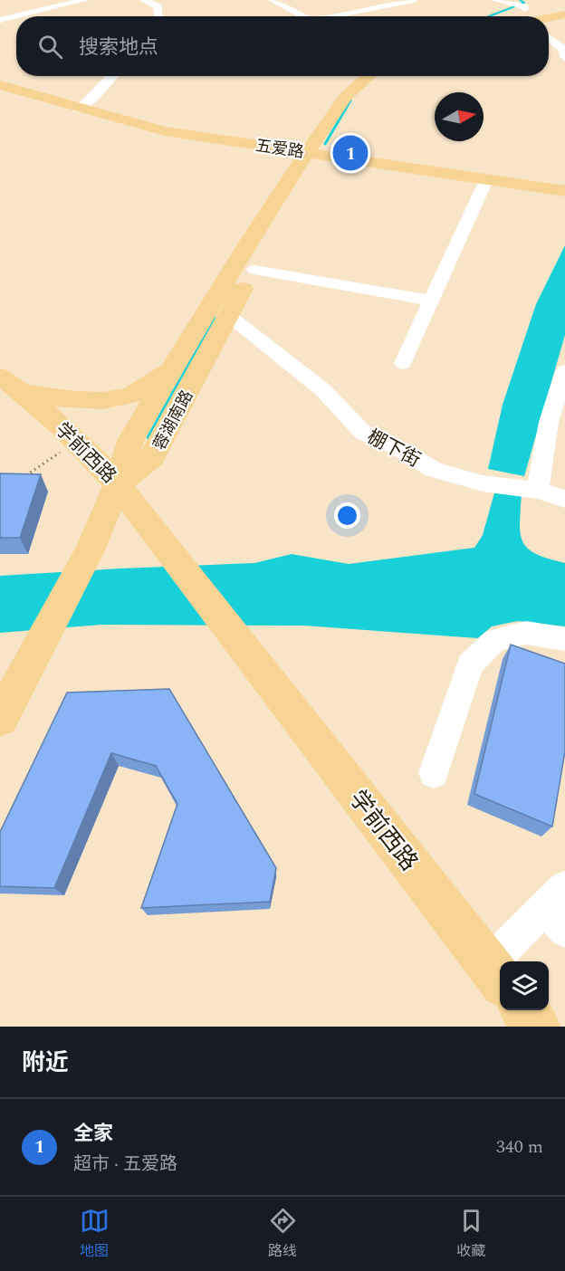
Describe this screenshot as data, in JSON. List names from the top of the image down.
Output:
{
  "streets": {
    "main road": ["五爱路", "蓉湖南路", "学前西路"],
    "street": ["棚下街"]
  },
  "crossings": [
    ["五爱路", "蓉湖南路"],
    ["蓉湖南路", "棚下街"],
    ["蓉湖南路", "学前西路"]
  ],
  "north": "right",
  "page": {
    "search": "搜索地点",
    "pins": "1",
    "heading": "附近",
    "list": [
      {
        "mark": "1",
        "name": "全家",
        "note": "超市 · 五爱路",
        "value": "340 m"
      }
    ],
    "nav": ["地图", "路线", "收藏"]
  }
}
